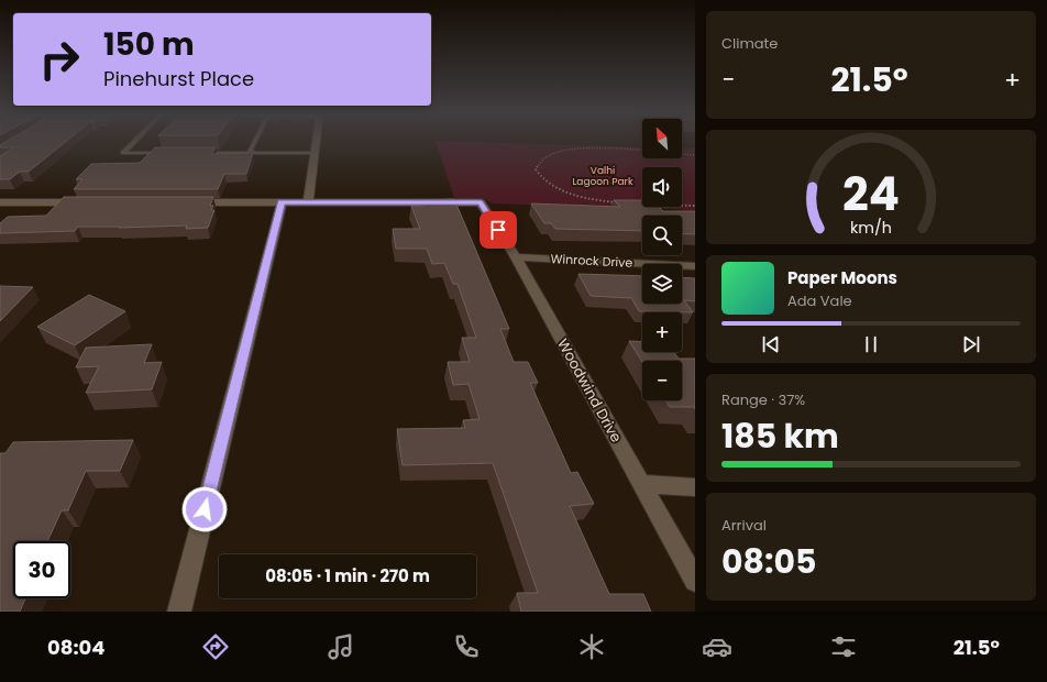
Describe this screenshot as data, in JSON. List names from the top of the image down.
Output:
{
  "streets": {
    "street": ["Winrock Drive", "Woodwind Drive"]
  },
  "crossings": [
    ["Winrock Drive", "Woodwind Drive"]
  ],
  "parks": ["Valhi Lagoon Park"],
  "north": "top left",
  "page": {
    "tile": [
      "Climate",
      ["Range · 37%", "185 km"],
      ["Arrival", "08:05"]
    ],
    "turn": ["150 m", "Pinehurst Place"],
    "heat": ["−", "21.5°", "+"],
    "map_buttons": ["+", "−"],
    "song": ["Paper Moons", "Ada Vale"],
    "limit": "30",
    "trip": "08:05 · 1 min · 270 m",
    "tabs": ["08:04", "21.5°"],
    "gauge": ["24", "km/h"]
  }
}
